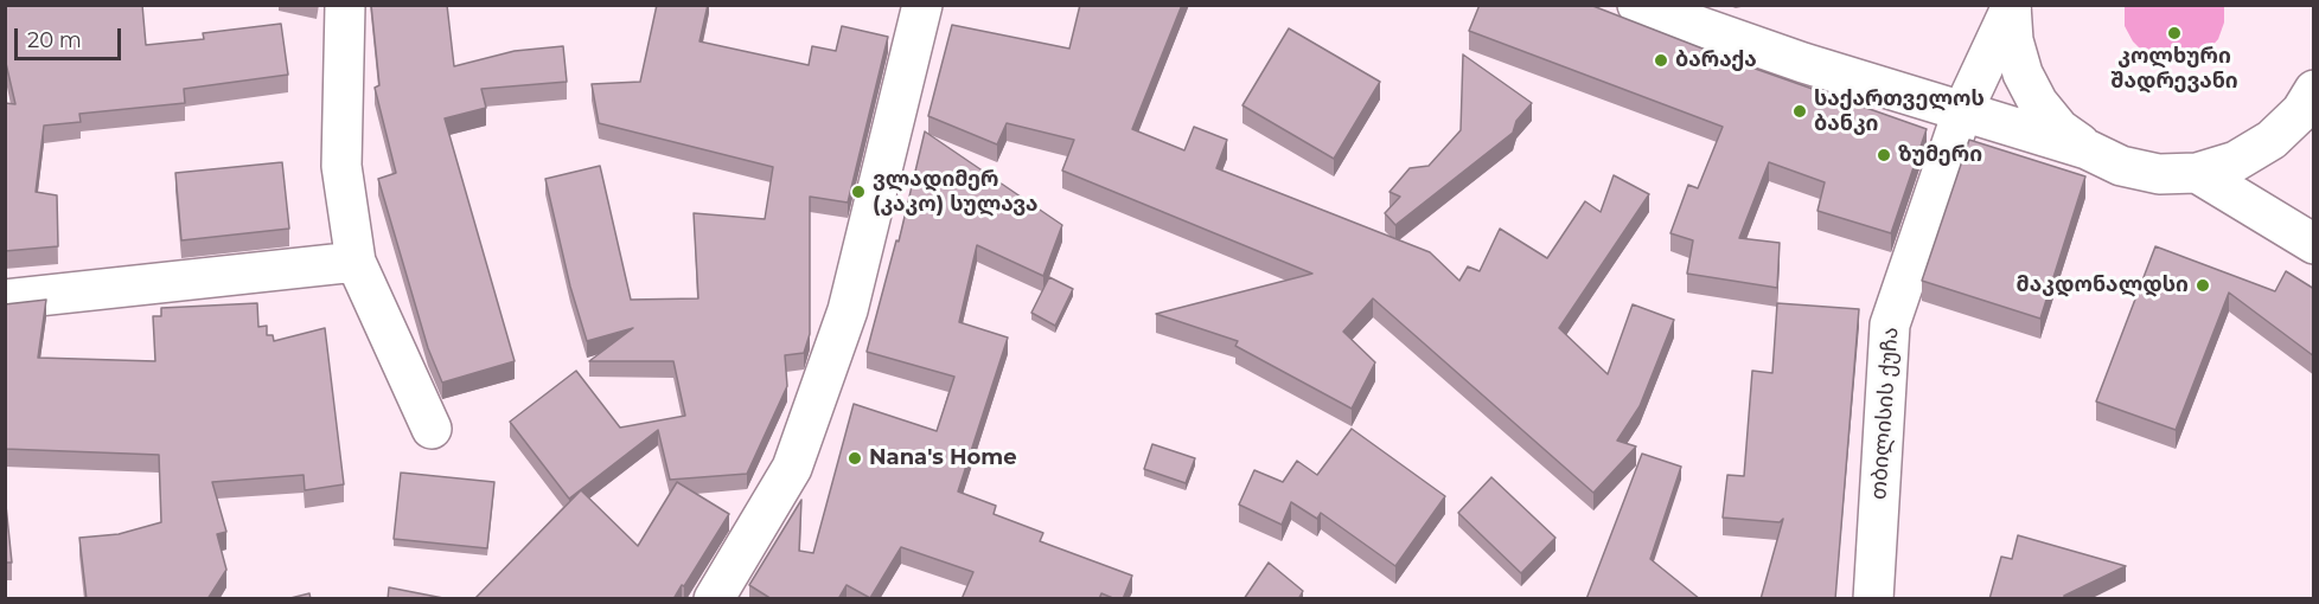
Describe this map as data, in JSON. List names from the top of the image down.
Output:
{
  "streets": {
    "street": ["თბილისის ქუჩა"]
  },
  "places": [
    "კოლხური შადრევანი",
    "ბარაქა",
    "საქართველოს ბანკი",
    "ზუმერი",
    "ვლადიმერ (კაკო) სულავა",
    "მაკდონალდსი",
    "Nana's Home"
  ],
  "scale_bar": "20 m"
}
